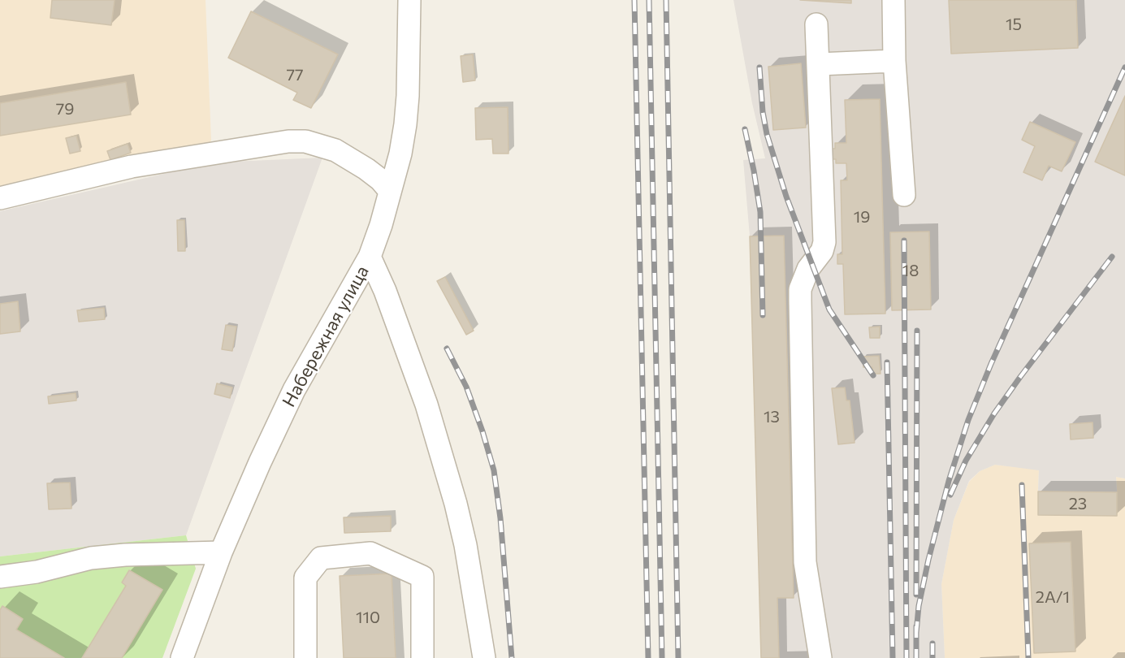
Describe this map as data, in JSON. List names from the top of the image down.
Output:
{
  "streets": {
    "street": ["Набережная улица"]
  },
  "house_numbers": [
    "15",
    "77",
    "79",
    "19",
    "18",
    "13",
    "23",
    "2А/1",
    "110"
  ]
}
